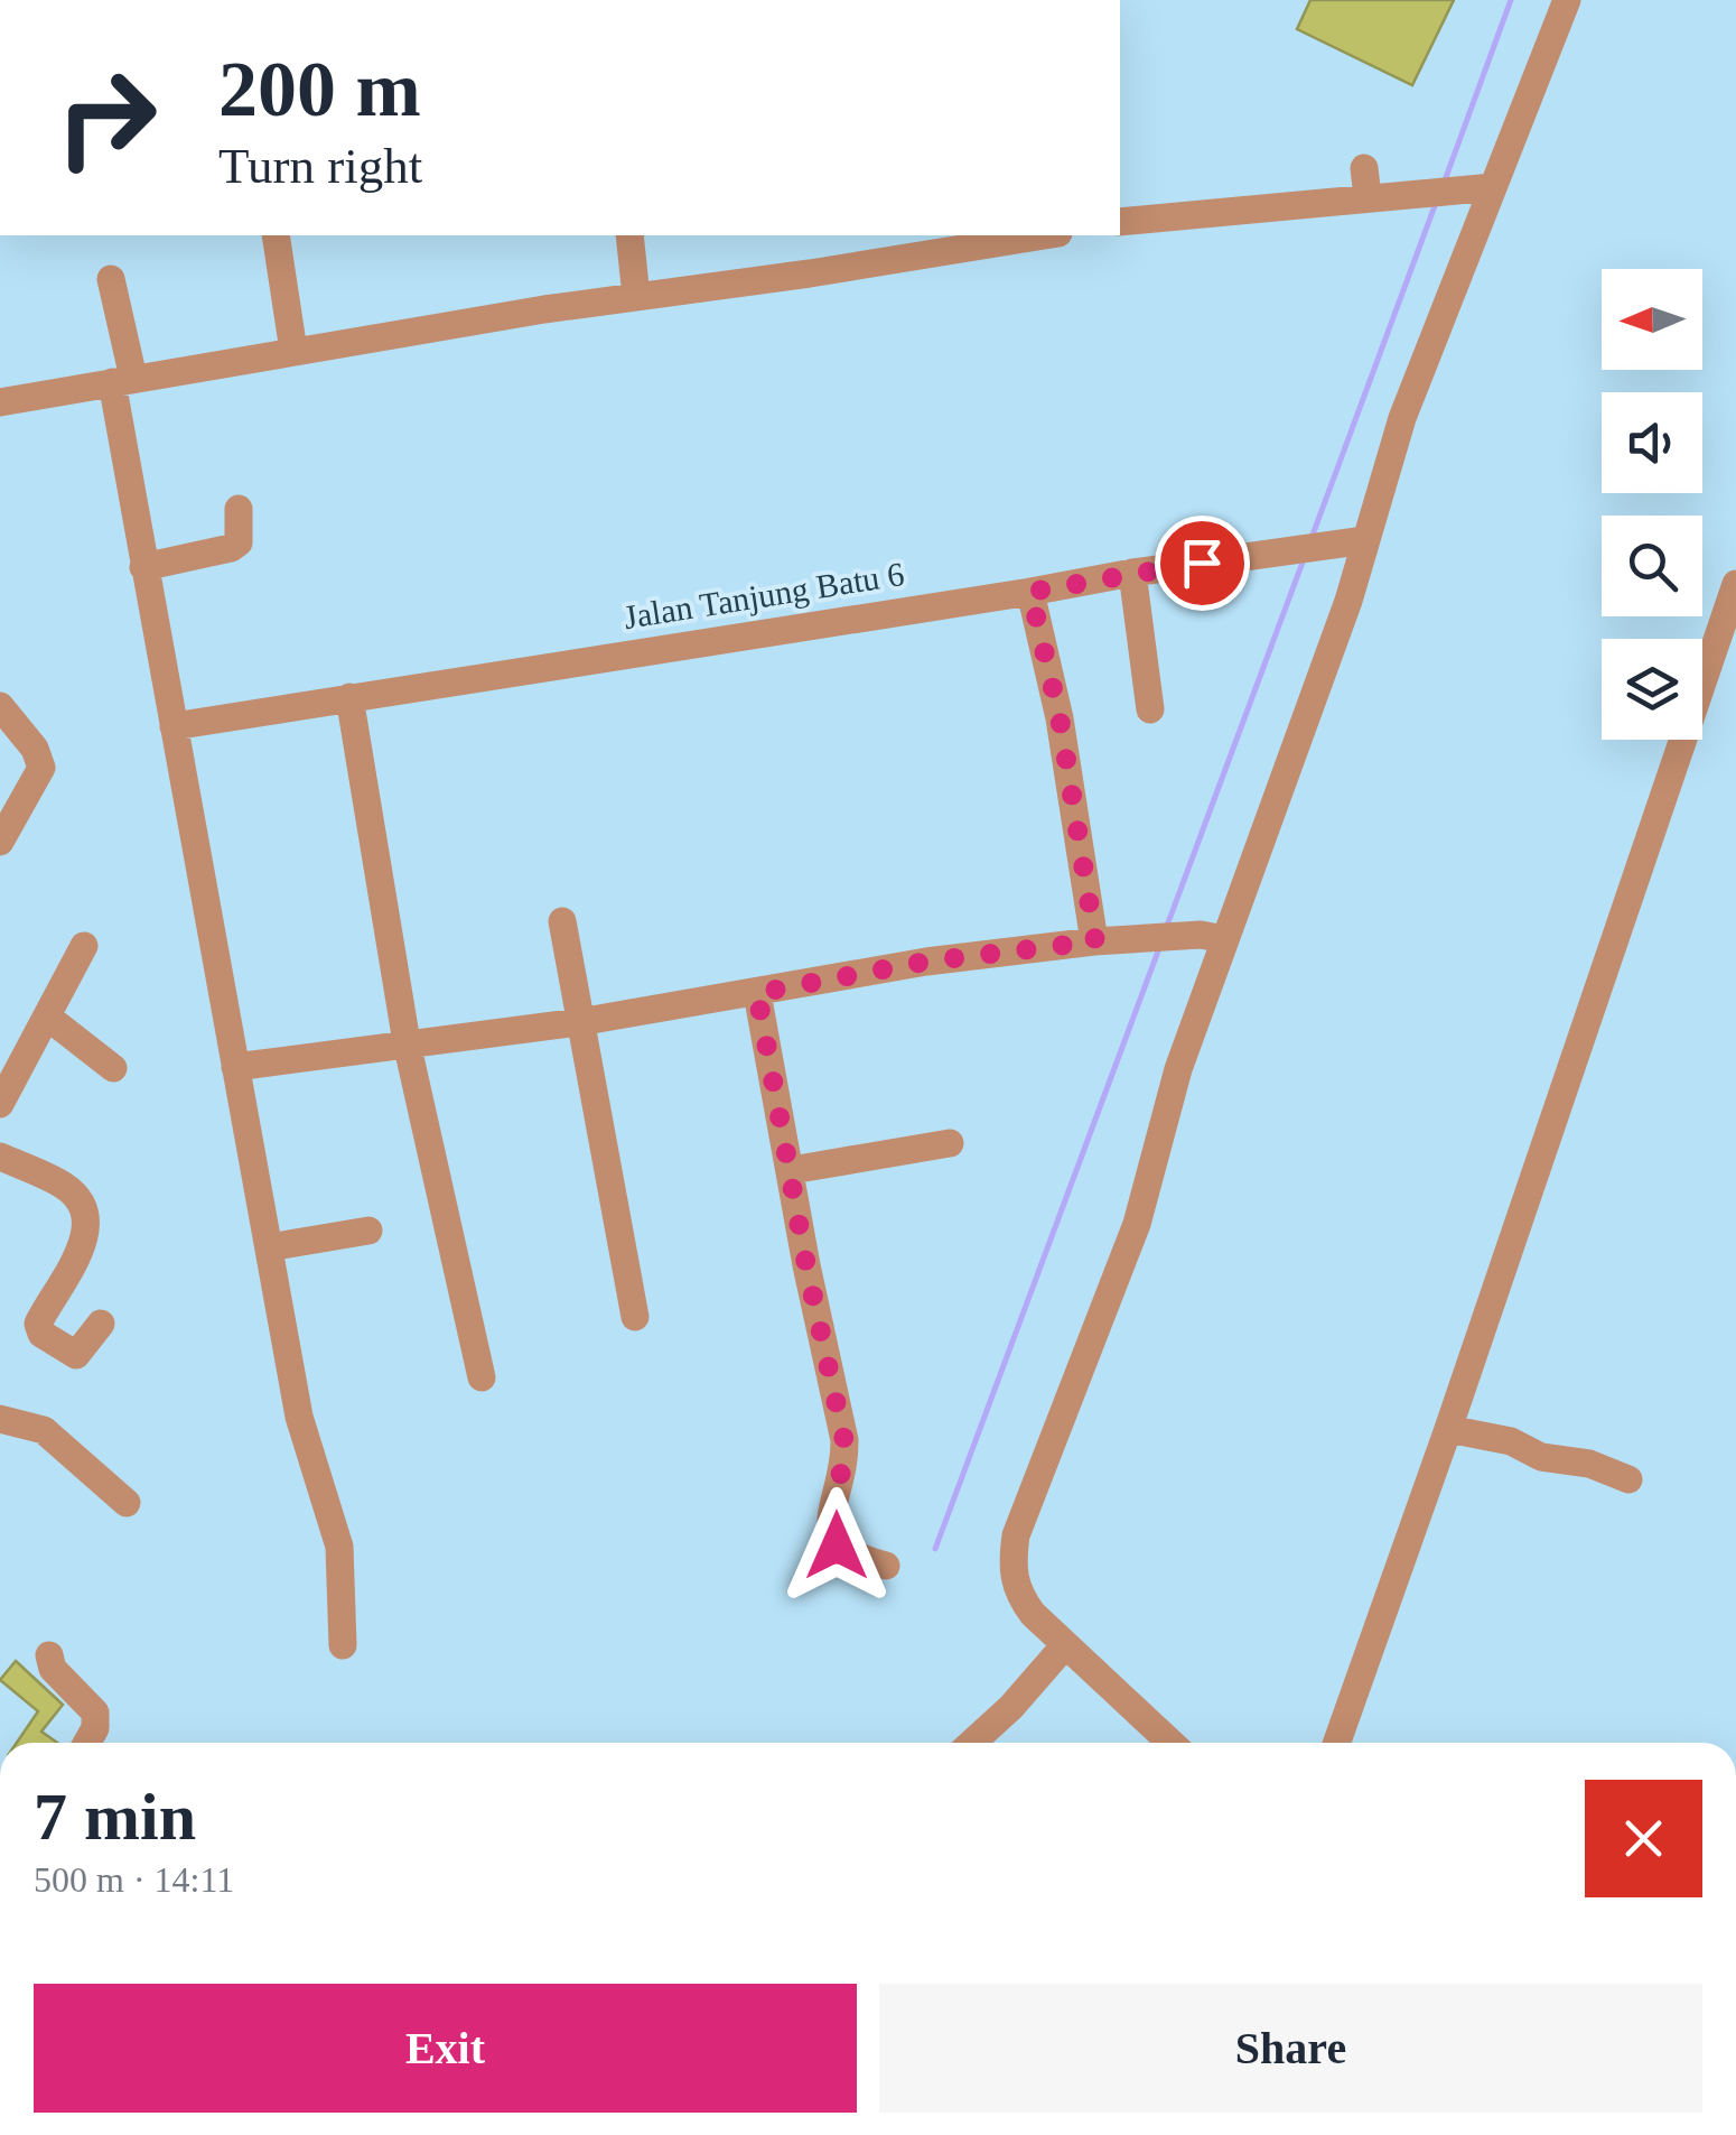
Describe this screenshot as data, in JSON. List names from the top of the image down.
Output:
{
  "streets": {
    "street": ["Jalan Tanjung Batu 6"]
  },
  "north": "left",
  "page": {
    "turn": ["200 m", "Turn right"],
    "heading": ["7 min", "500 m · 14:11"],
    "buttons": ["Exit", "Share"]
  }
}
